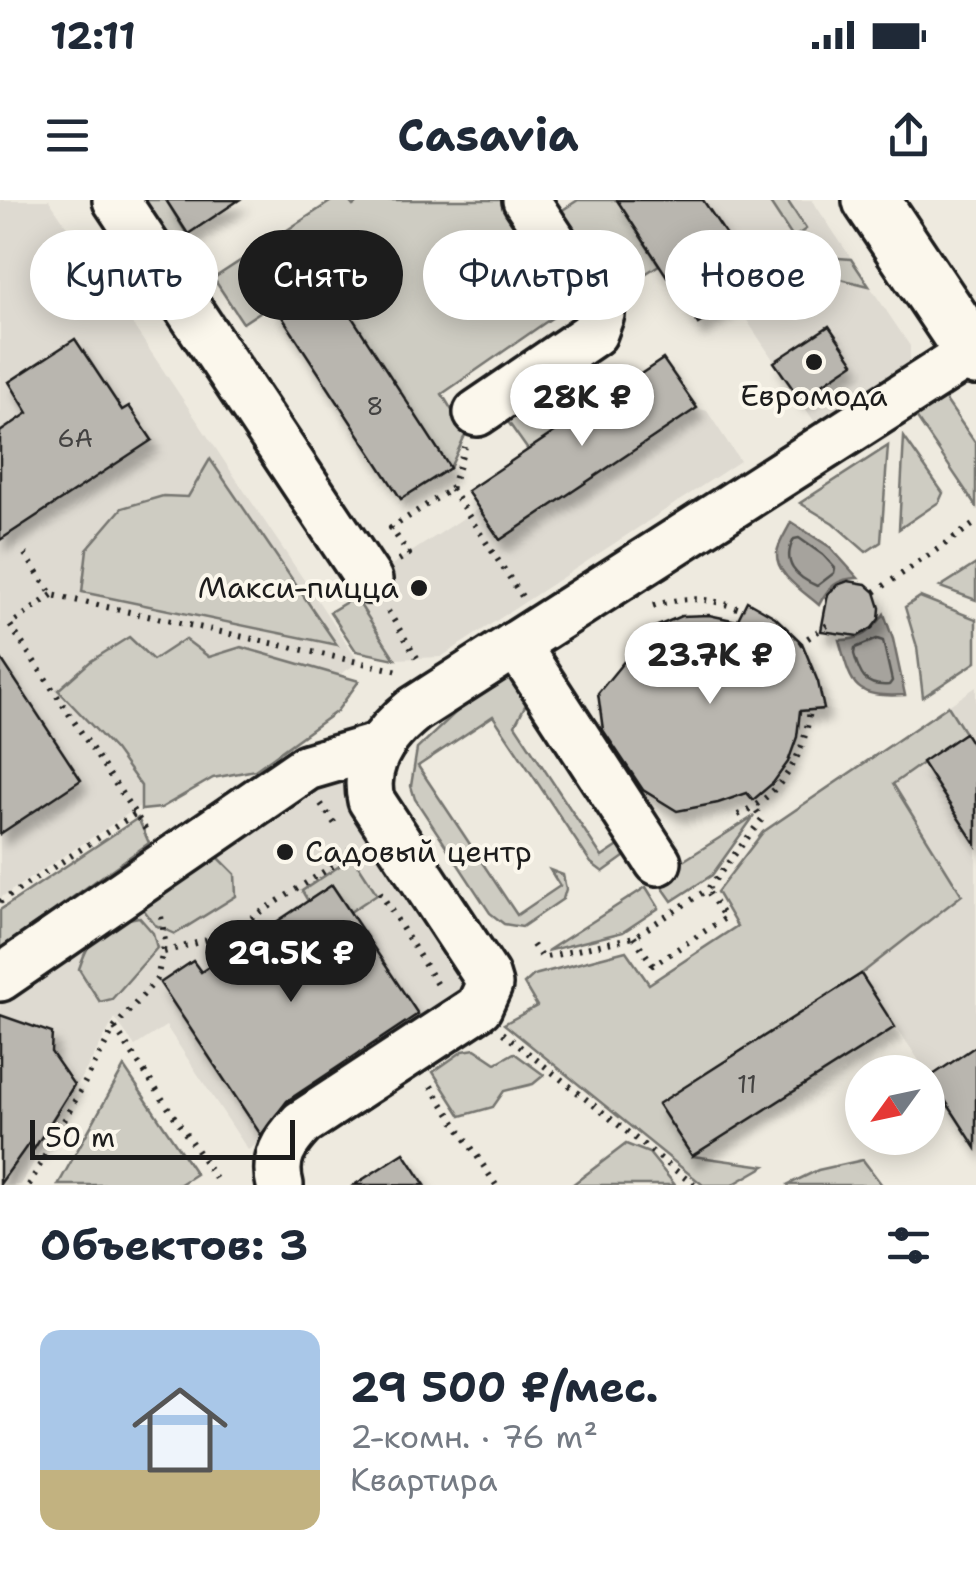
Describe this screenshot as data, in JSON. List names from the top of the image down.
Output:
{
  "places": ["Евромода", "Макси-пицца", "Садовый центр"],
  "house_numbers": ["8", "6А", "11"],
  "scale_bar": "50 m",
  "north": "bottom left",
  "page": {
    "status": "12:11",
    "header": "Casavia",
    "chip": [
      "Купить",
      "Снять",
      "Фильтры",
      "Новое"
    ],
    "price": ["28K ₽", "23.7K ₽", "29.5K ₽"],
    "scale": "50 m",
    "heading": "Объектов: 3",
    "list": [
      {
        "name": "29 500 ₽/мес.",
        "note": "2-комн. · 76 m² · Квартира"
      }
    ]
  }
}
